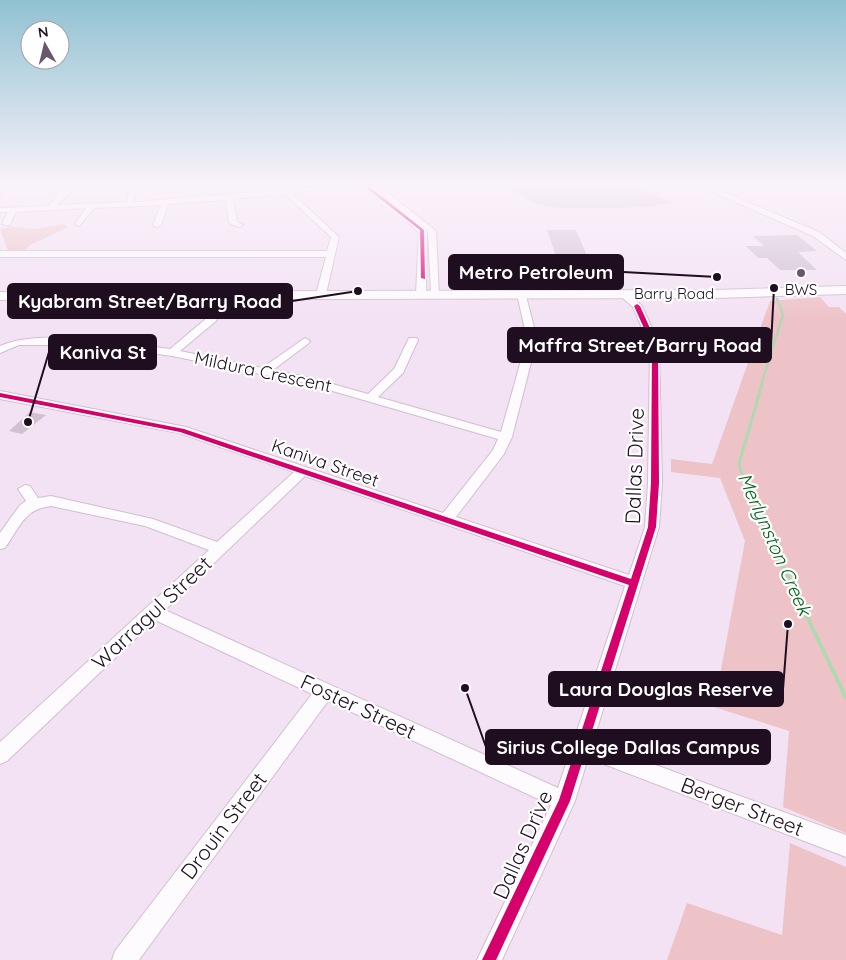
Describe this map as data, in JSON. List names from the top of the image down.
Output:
{
  "streets": {
    "main road": ["Barry Road"],
    "street": [
      "Mildura Crescent",
      "Kaniva Street",
      "Dallas Drive",
      "Warragul Street",
      "Foster Street",
      "Berger Street",
      "Drouin Street"
    ]
  },
  "crossings": [
    ["Barry Road", "Dallas Drive"],
    ["Kaniva Street", "Dallas Drive"],
    ["Kaniva Street", "Warragul Street"],
    ["Dallas Drive", "Foster Street"],
    ["Dallas Drive", "Berger Street"],
    ["Warragul Street", "Foster Street"],
    ["Foster Street", "Drouin Street"]
  ],
  "water": ["Merlynston Creek"],
  "places": [
    "BWS",
    "Metro Petroleum",
    "Maffra Street/Barry Road",
    "Kyabram Street/Barry Road",
    "Kaniva St",
    "Laura Douglas Reserve",
    "Sirius College Dallas Campus"
  ],
  "north": "top"
}
